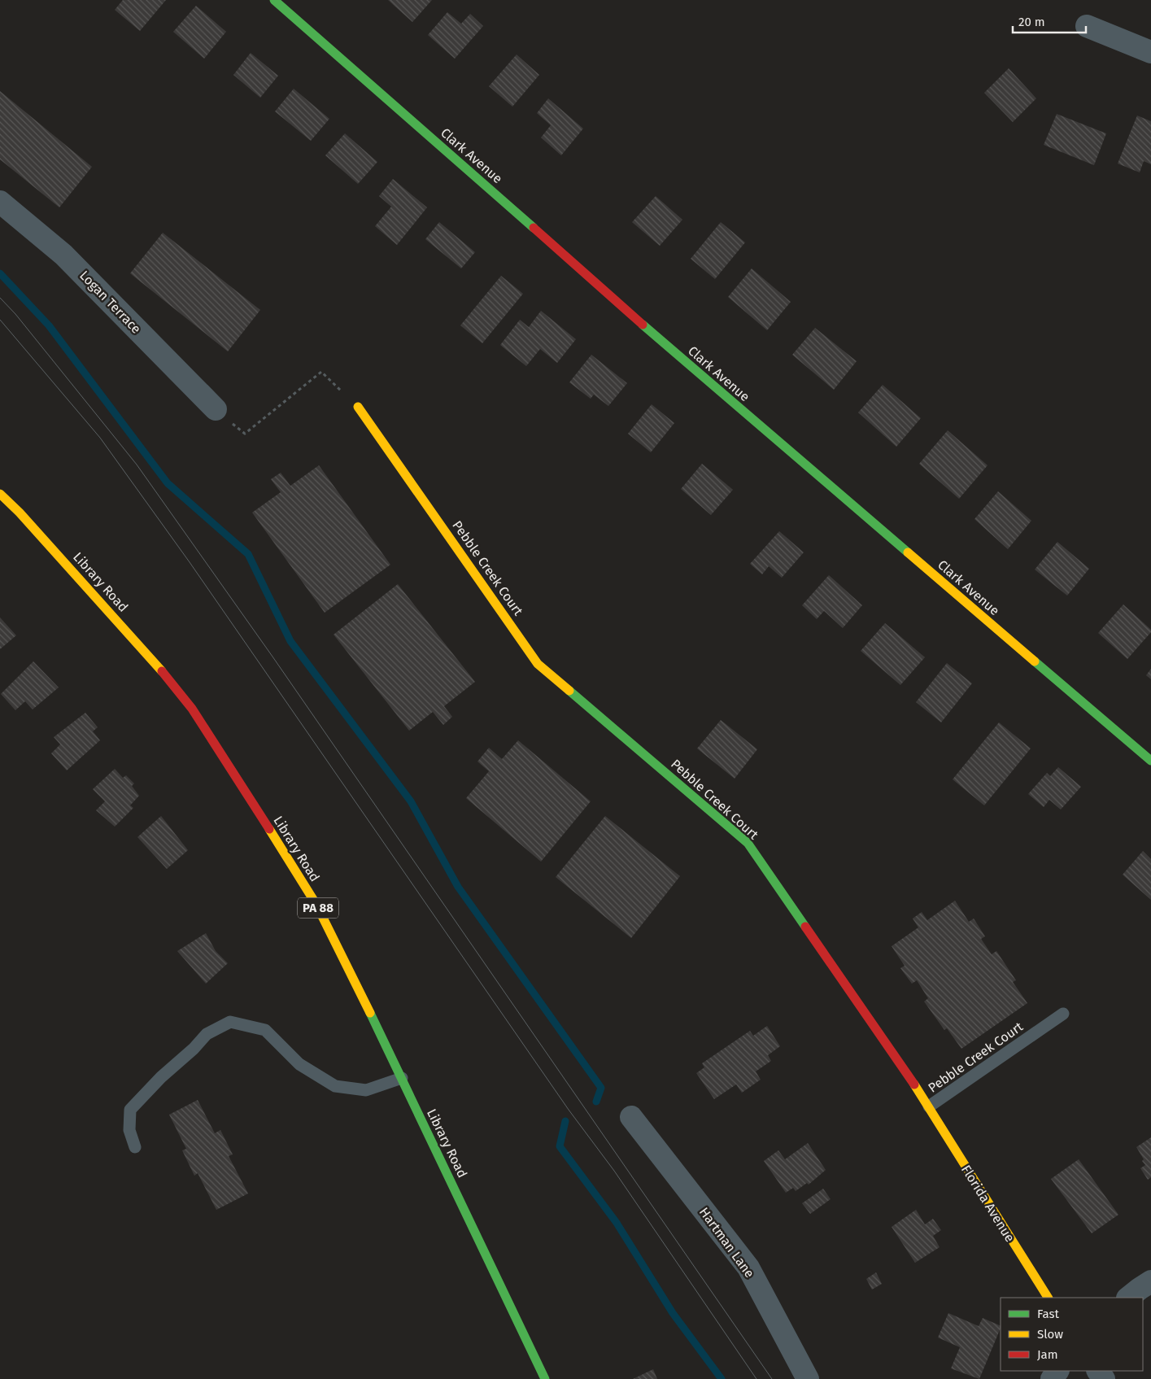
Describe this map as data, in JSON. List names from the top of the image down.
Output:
{
  "streets": {
    "street": [
      "Clark Avenue",
      "Logan Terrace",
      "Pebble Creek Court",
      "Library Road",
      "PA 88",
      "Florida Avenue",
      "Hartman Lane"
    ]
  },
  "crossings": [
    ["Pebble Creek Court", "Florida Avenue"]
  ],
  "legend": ["Fast", "Slow", "Jam"],
  "scale_bar": "20 m"
}
